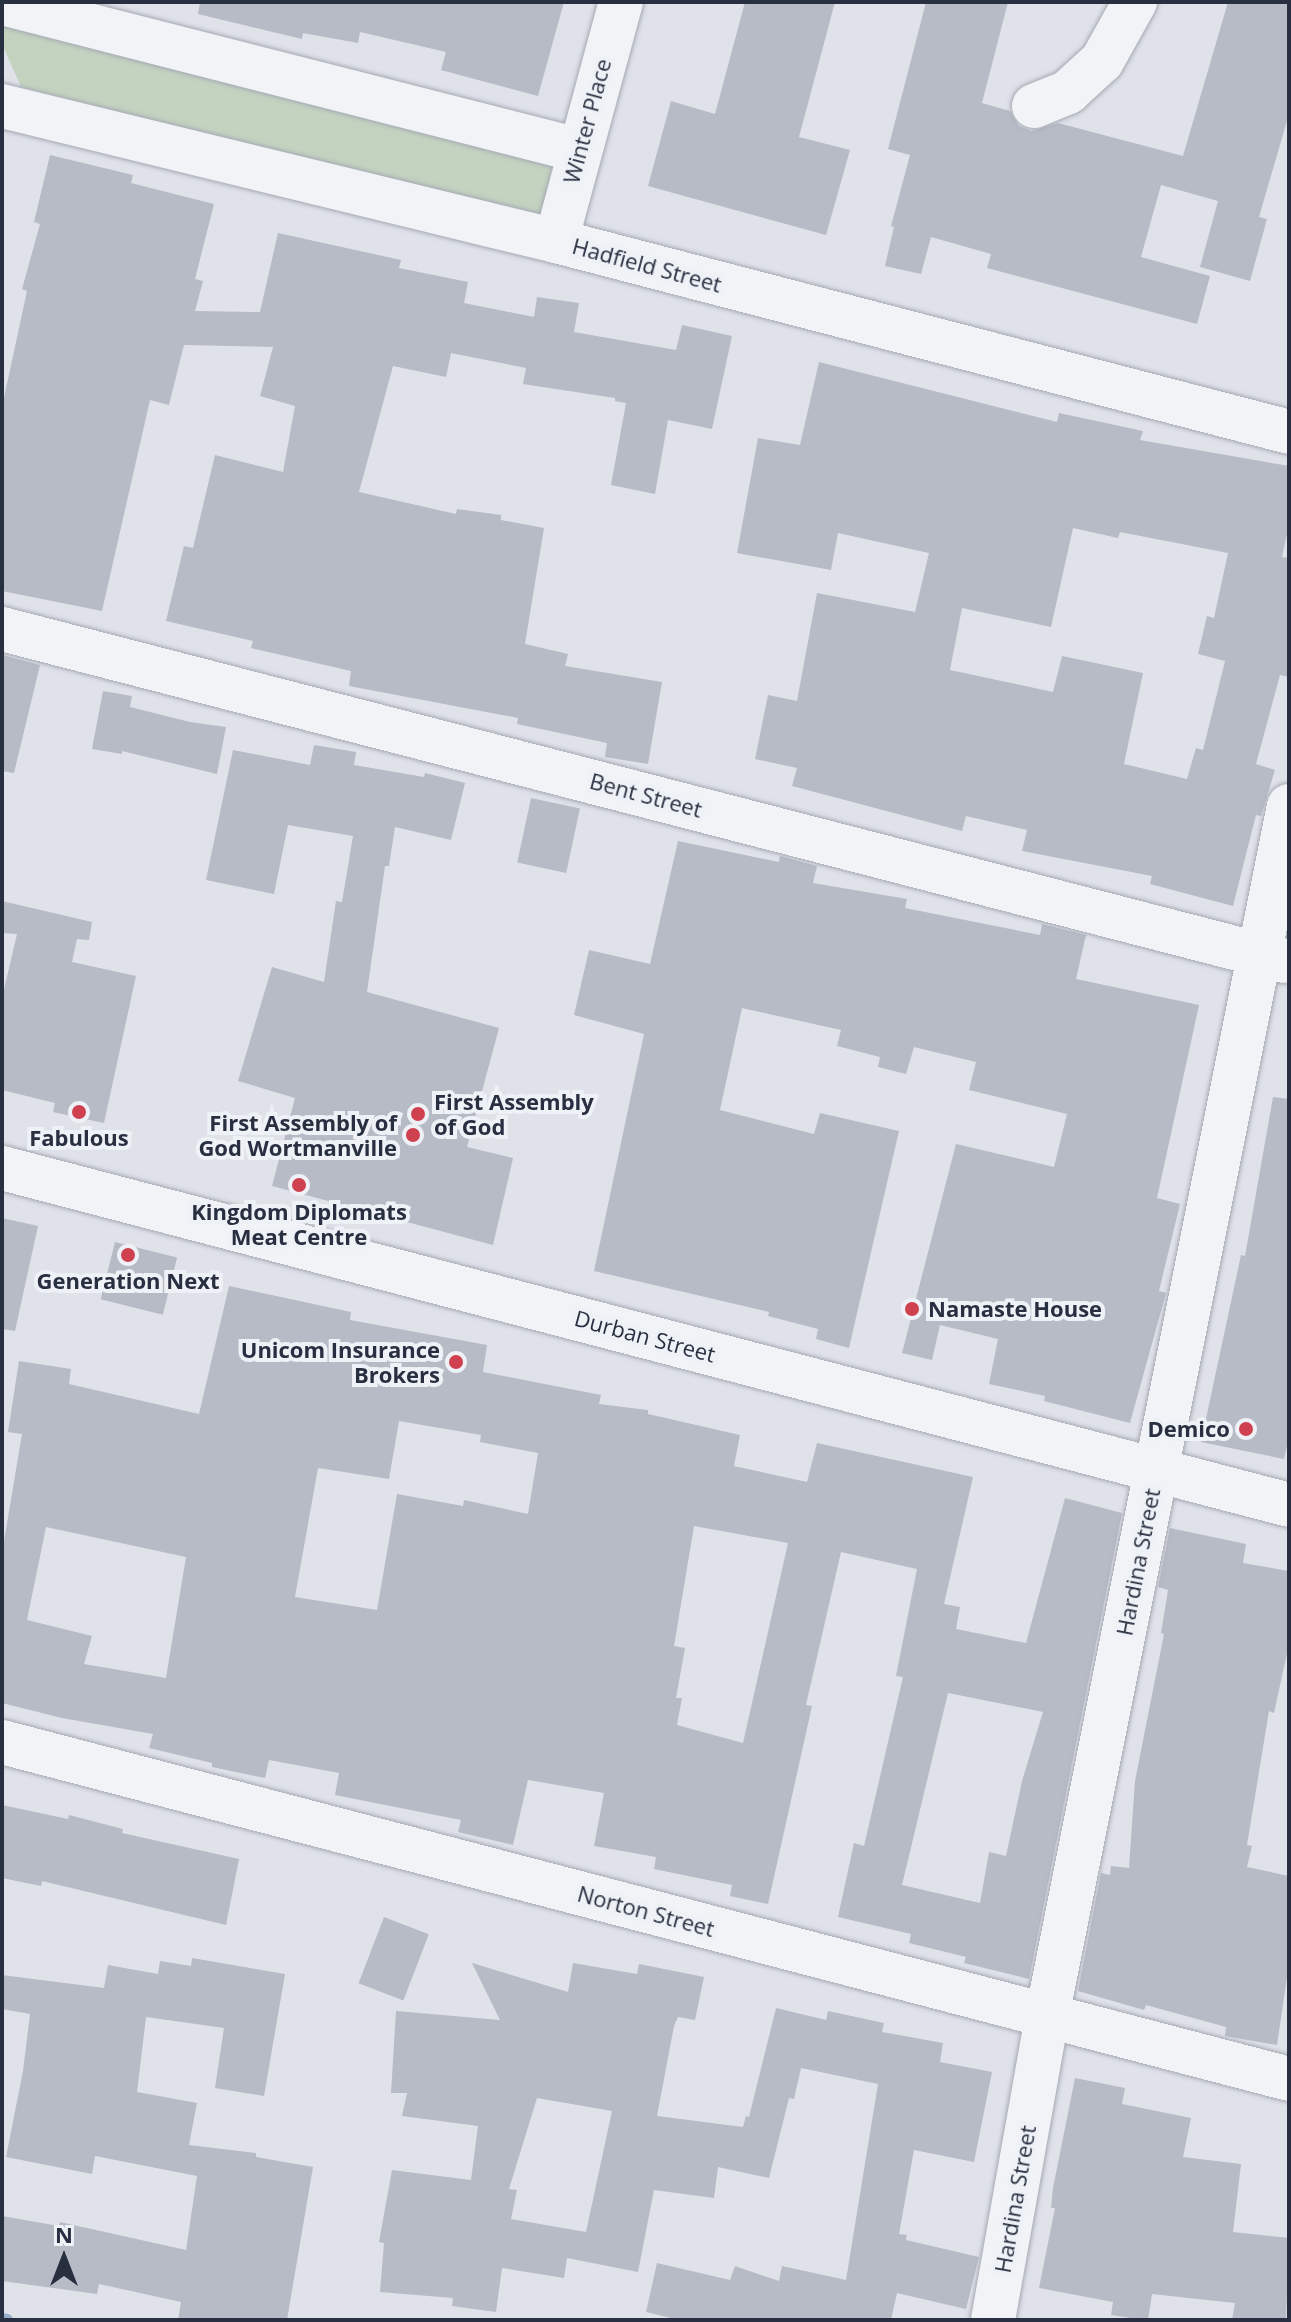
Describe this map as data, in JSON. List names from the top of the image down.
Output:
{
  "streets": {
    "street": [
      "Winter Place",
      "Hadfield Street",
      "Bent Street",
      "Durban Street",
      "Hardina Street",
      "Norton Street"
    ]
  },
  "crossings": [
    ["Winter Place", "Hadfield Street"],
    ["Bent Street", "Hardina Street"],
    ["Durban Street", "Hardina Street"],
    ["Hardina Street", "Norton Street"]
  ],
  "places": [
    "Fabulous",
    "First Assembly of God",
    "First Assembly of God Wortmanville",
    "Kingdom Diplomats Meat Centre",
    "Generation Next",
    "Namaste House",
    "Unicom Insurance Brokers",
    "Demico"
  ],
  "north": "top"
}
